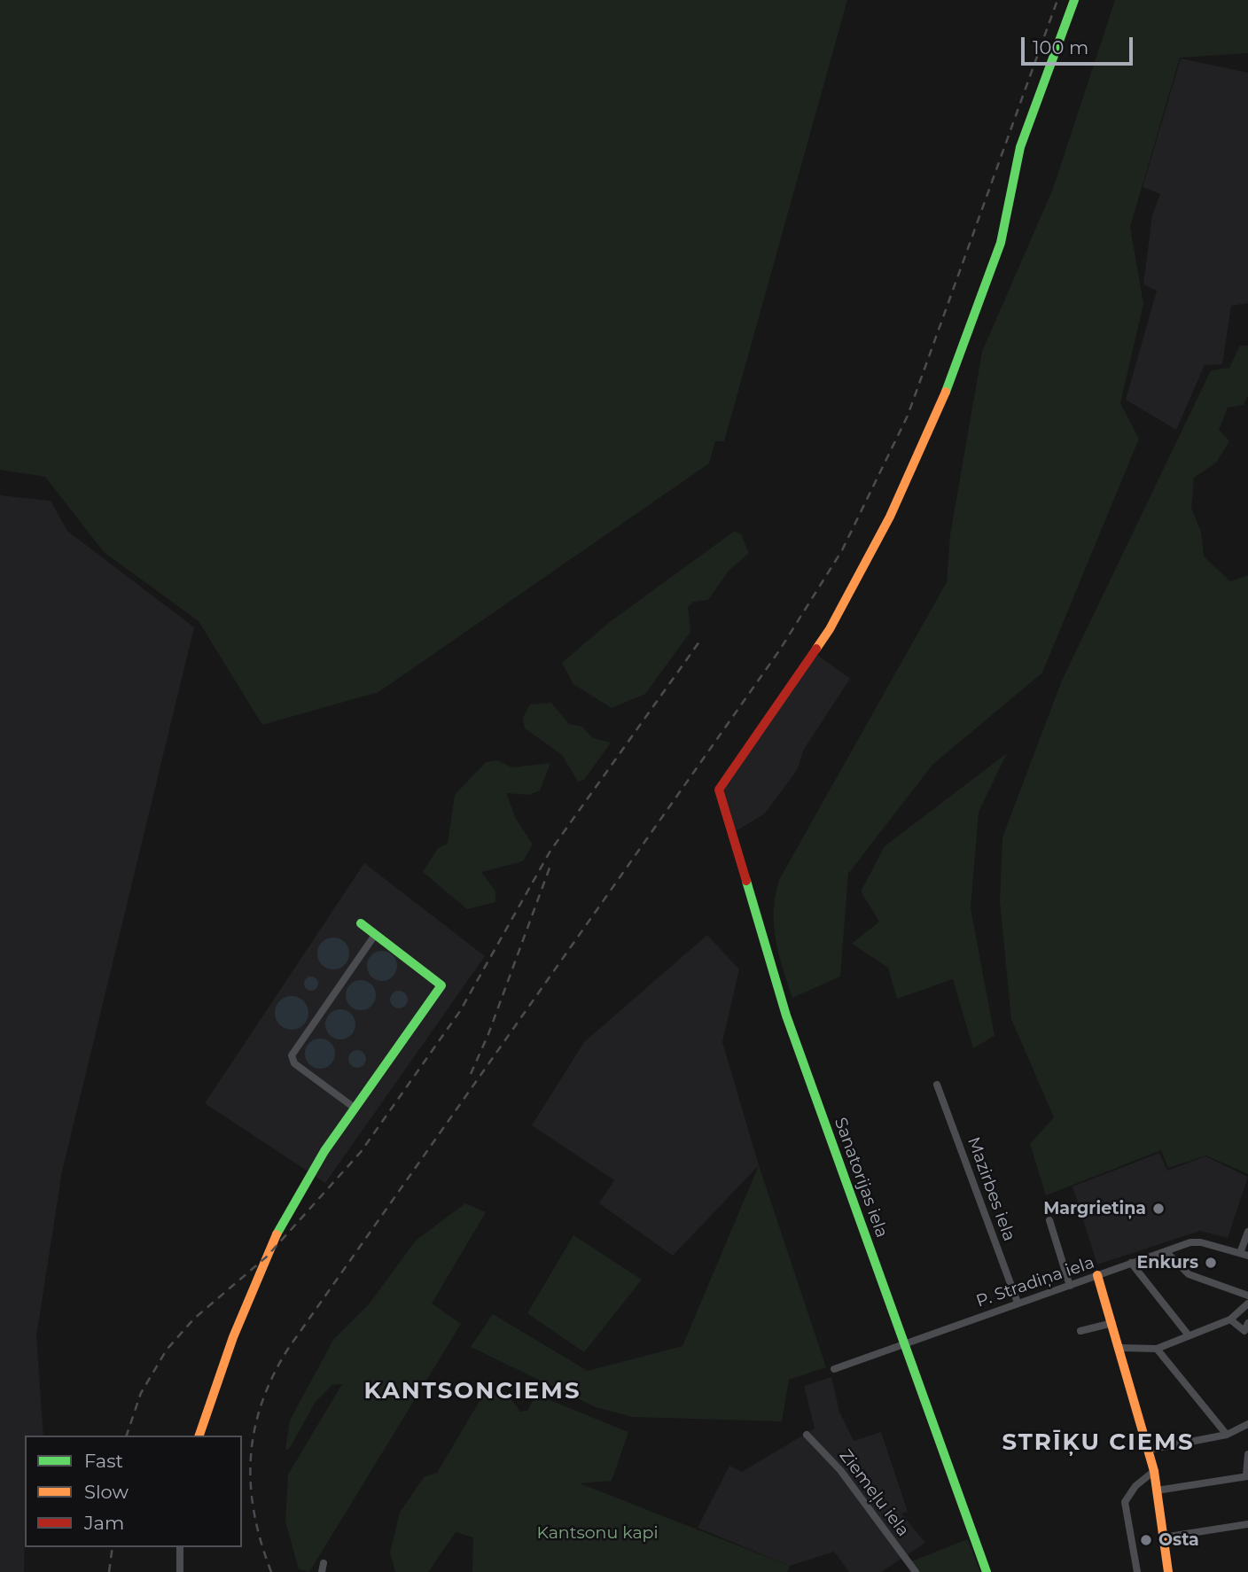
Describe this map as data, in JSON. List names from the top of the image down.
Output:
{
  "streets": {
    "street": [
      "Sanatorijas iela",
      "Mazirbes iela",
      "P. Stradiņa iela",
      "Ziemeļu iela"
    ]
  },
  "crossings": [
    ["Sanatorijas iela", "P. Stradiņa iela"],
    ["Mazirbes iela", "P. Stradiņa iela"]
  ],
  "districts": ["KANTSONCIEMS", "STRĪĶU CIEMS"],
  "parks": ["Kantsonu kapi"],
  "places": ["Margrietiņa", "Enkurs", "Osta"],
  "legend": ["Fast", "Slow", "Jam"],
  "scale_bar": "100 m"
}
